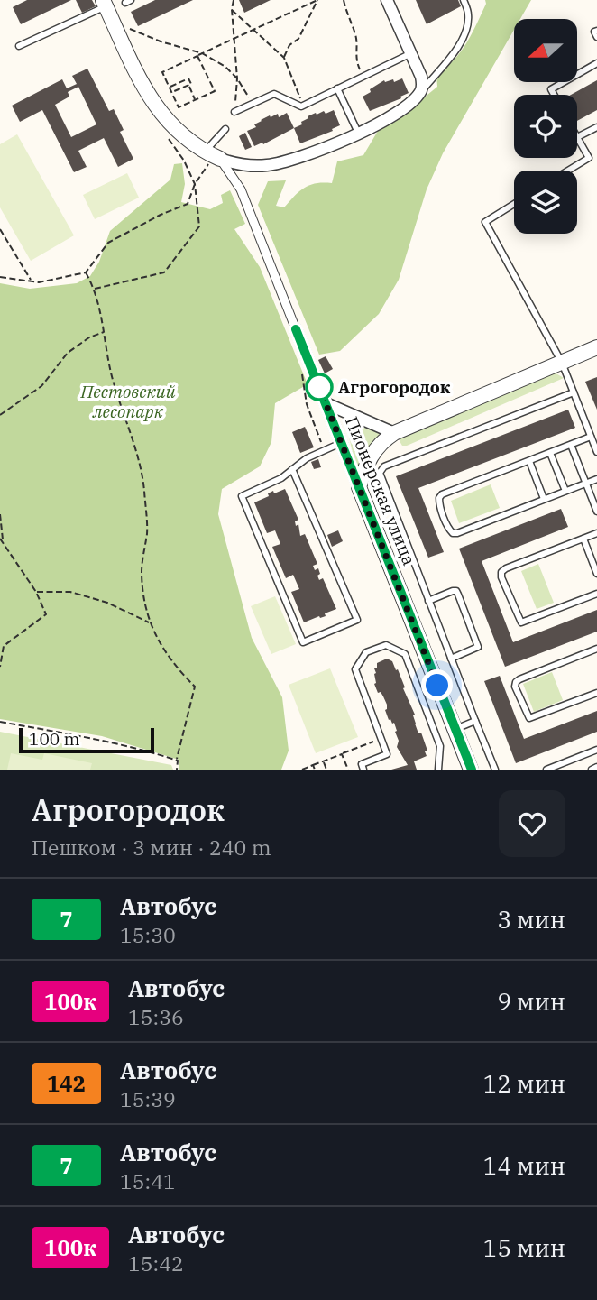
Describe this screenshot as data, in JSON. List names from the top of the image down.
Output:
{
  "streets": {
    "street": ["Пионерская улица"]
  },
  "parks": ["Пестовский лесопарк"],
  "places": ["Агрогородок"],
  "lines": ["bus line 7"],
  "scale_bar": "100 m",
  "north": "left",
  "page": {
    "scale": "100 m",
    "heading": ["Агрогородок", "Пешком · 3 мин · 240 m"],
    "list": [
      {
        "mark": "7",
        "name": "Автобус",
        "note": "15:30",
        "value": "3 мин"
      },
      {
        "mark": "100к",
        "name": "Автобус",
        "note": "15:36",
        "value": "9 мин"
      },
      {
        "mark": "142",
        "name": "Автобус",
        "note": "15:39",
        "value": "12 мин"
      },
      {
        "mark": "7",
        "name": "Автобус",
        "note": "15:41",
        "value": "14 мин"
      },
      {
        "mark": "100к",
        "name": "Автобус",
        "note": "15:42",
        "value": "15 мин"
      }
    ]
  }
}
